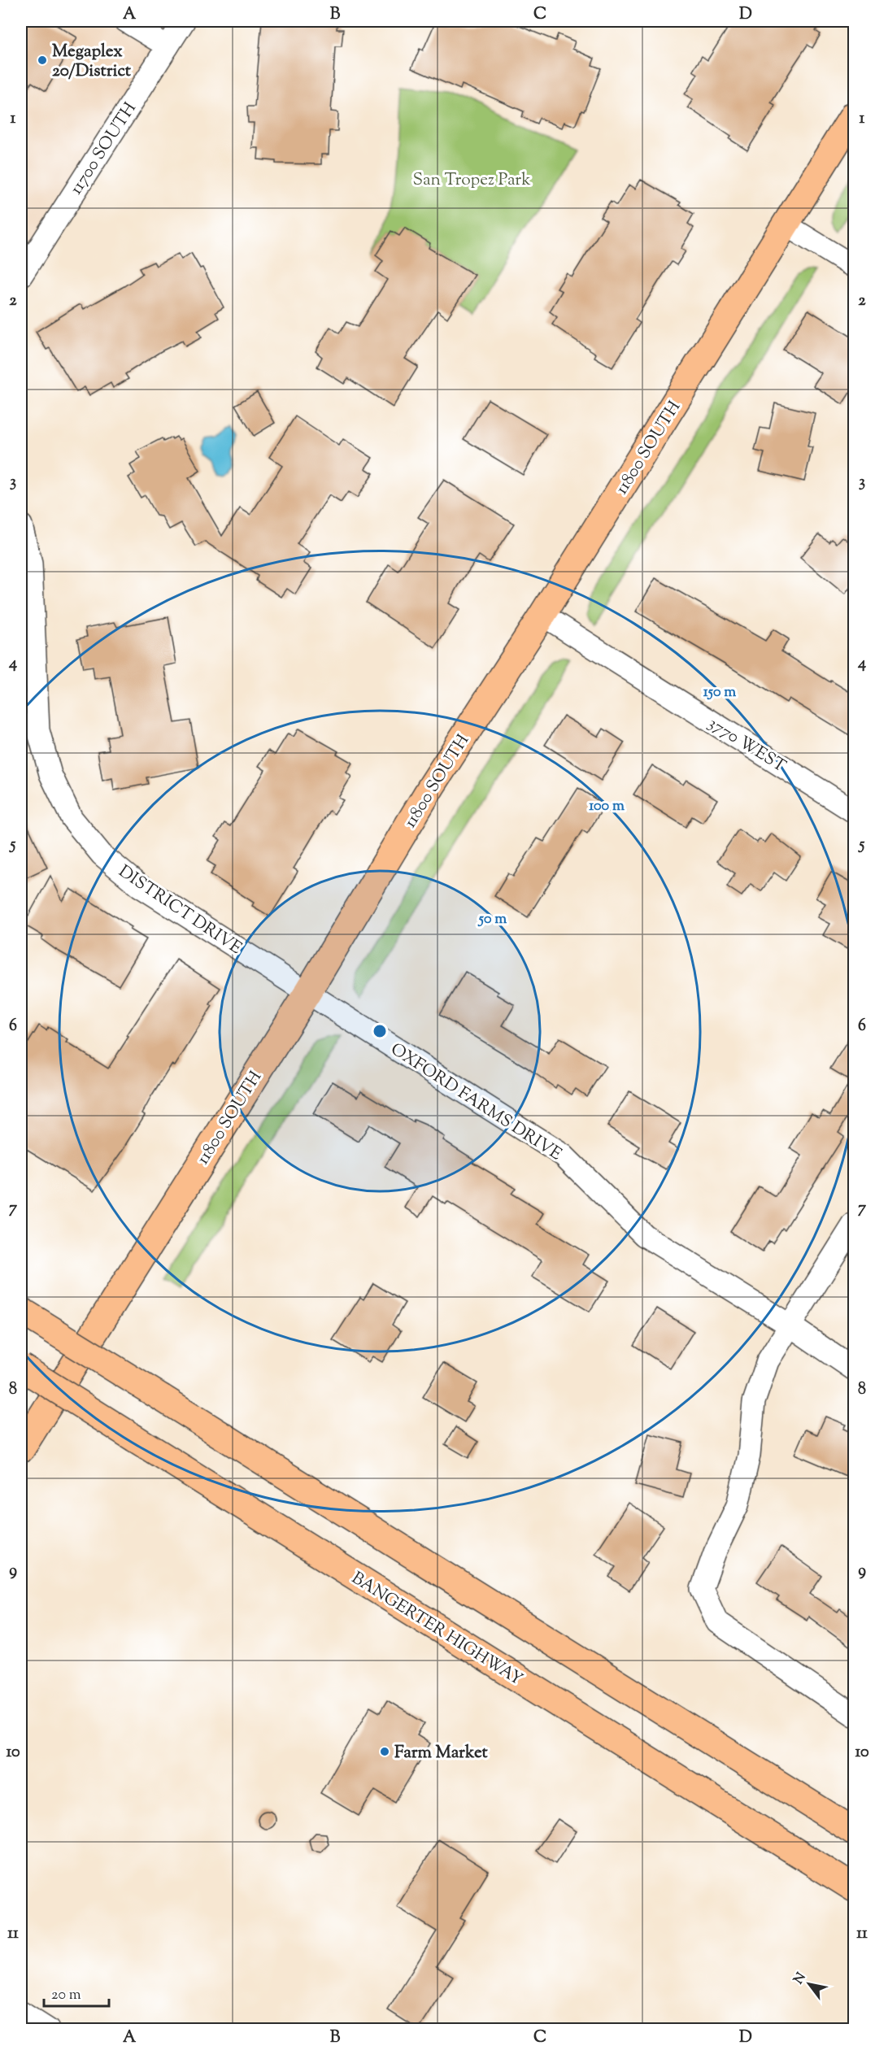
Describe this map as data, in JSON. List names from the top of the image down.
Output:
{
  "streets": {
    "main road": ["11800 SOUTH", "BANGERTER HIGHWAY"],
    "street": [
      "11700 SOUTH",
      "3770 WEST",
      "DISTRICT DRIVE",
      "OXFORD FARMS DRIVE"
    ]
  },
  "crossings": [
    ["11800 SOUTH", "3770 WEST"],
    ["11800 SOUTH", "DISTRICT DRIVE"],
    ["11800 SOUTH", "OXFORD FARMS DRIVE"],
    ["DISTRICT DRIVE", "OXFORD FARMS DRIVE"]
  ],
  "parks": ["San Tropez Park"],
  "places": ["Megaplex 20/District", "Farm Market"],
  "scale_bar": "20 m",
  "north": "top left",
  "grid": {
    "columns": [
      "A",
      "B",
      "C",
      "D"
    ],
    "rows": [
      "1",
      "2",
      "3",
      "4",
      "5",
      "6",
      "7",
      "8",
      "9",
      "10",
      "11"
    ]
  },
  "rings": ["150 m", "100 m", "50 m"]
}
